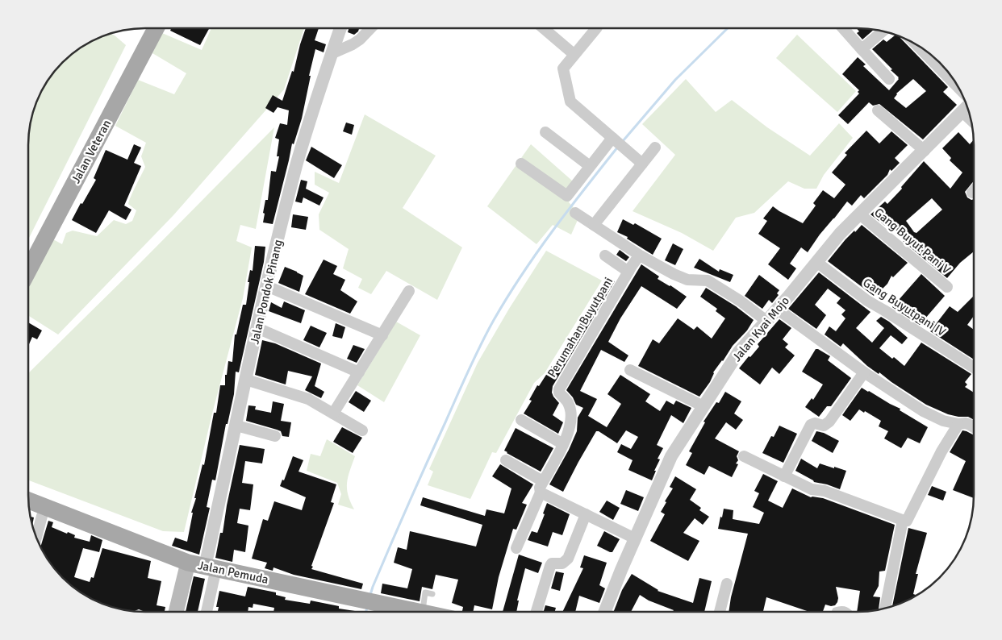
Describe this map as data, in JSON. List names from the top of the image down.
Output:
{
  "streets": {
    "main road": ["Jalan Veteran", "Jalan Pemuda"],
    "street": [
      "Gang Buyut Pani V",
      "Jalan Pondok Pinang",
      "Gang Buyutpani IV",
      "Perumahan Buyutpani",
      "Jalan Kyai Mojo"
    ]
  },
  "crossings": [
    ["Gang Buyut Pani V", "Jalan Kyai Mojo"],
    ["Jalan Pondok Pinang", "Jalan Pemuda"],
    ["Gang Buyutpani IV", "Jalan Kyai Mojo"]
  ]
}
